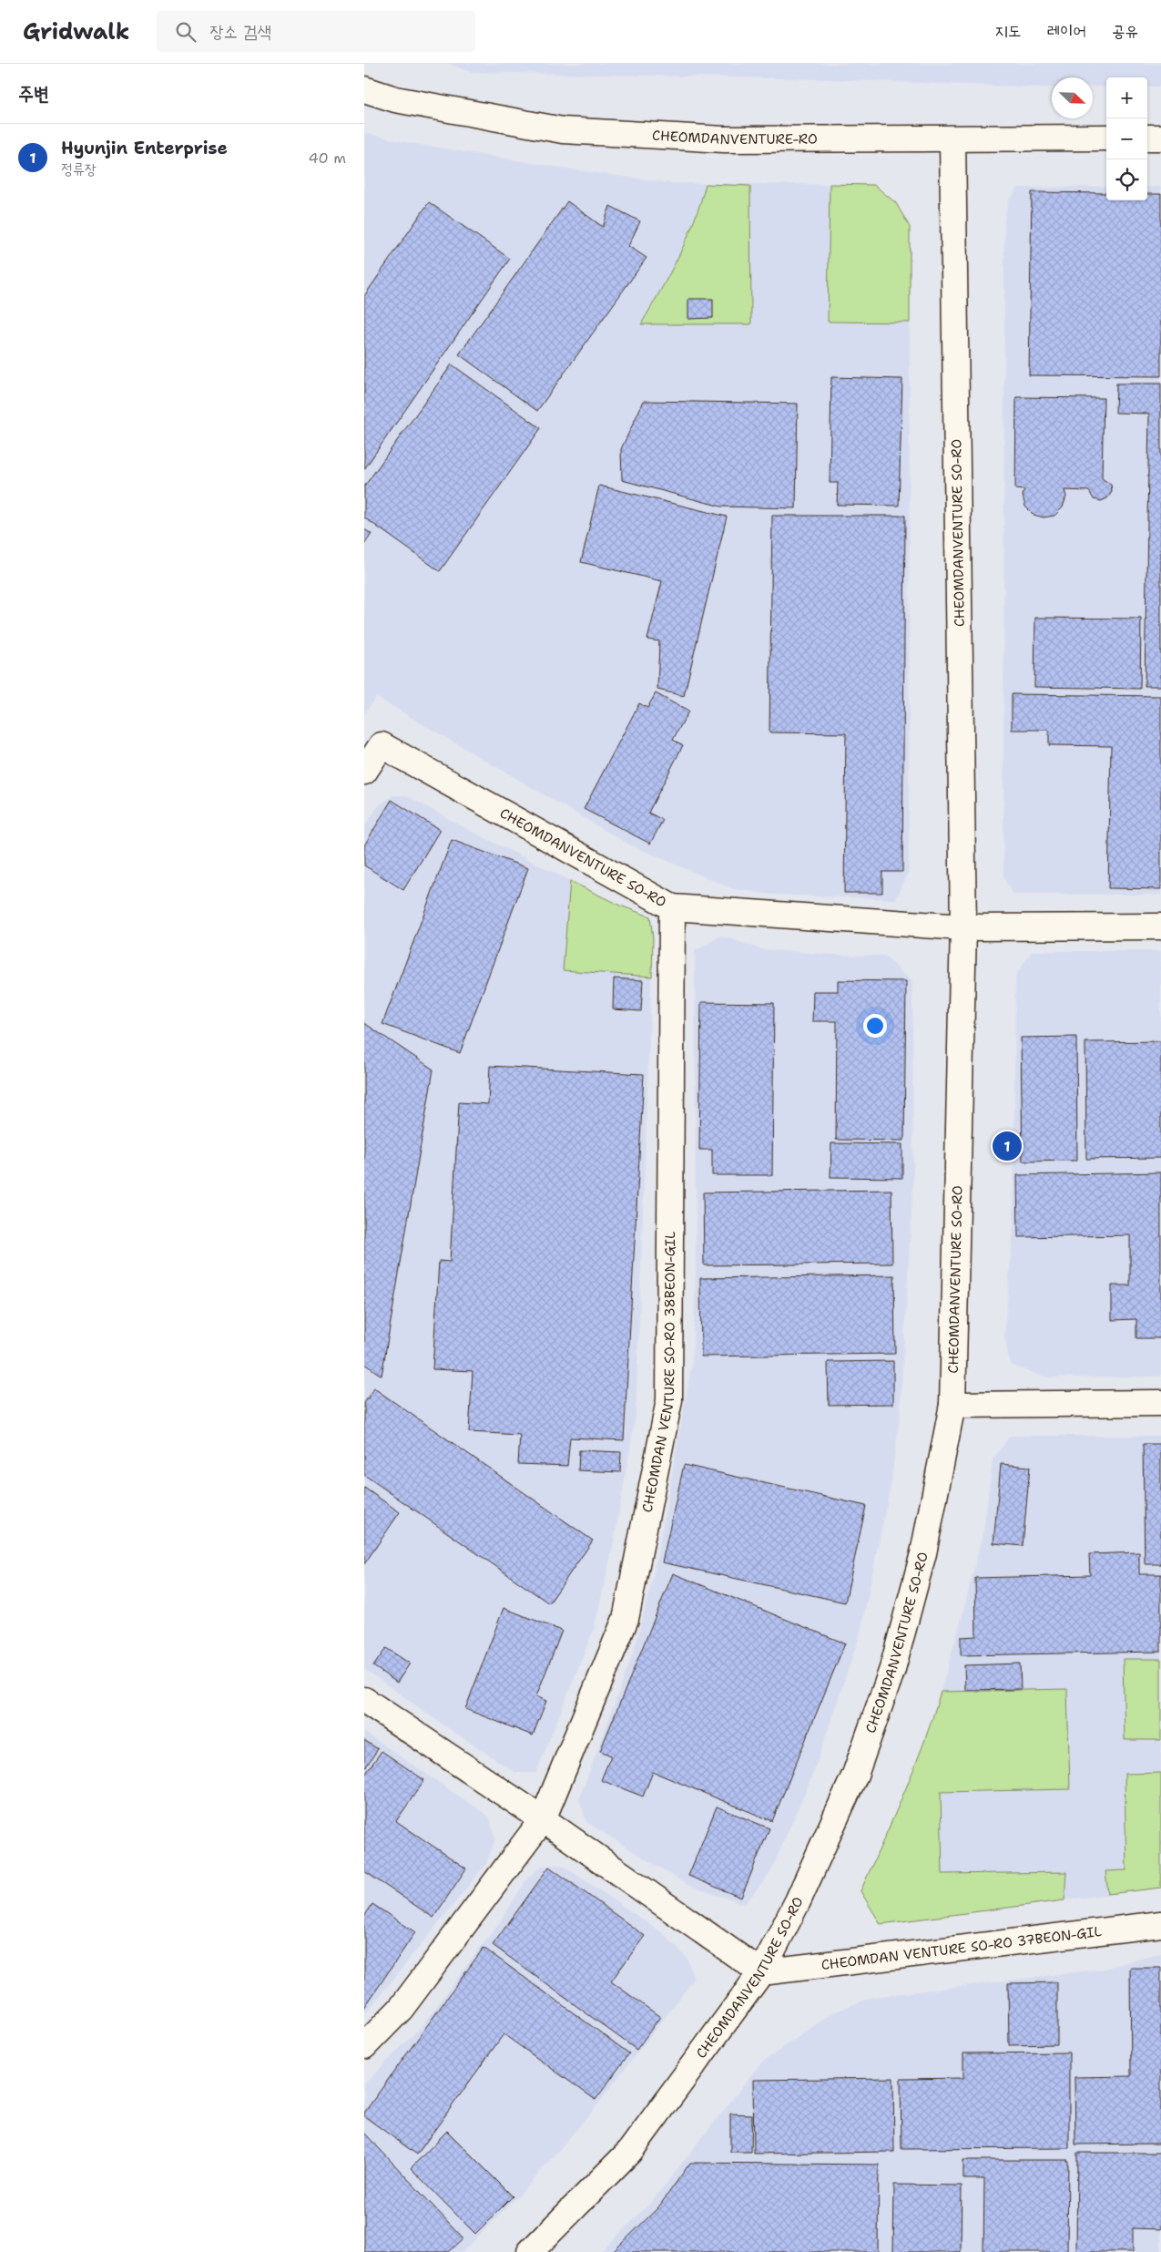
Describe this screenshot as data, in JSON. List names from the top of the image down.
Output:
{
  "streets": {
    "street": [
      "CHEOMDANVENTURE-RO",
      "CHEOMDANVENTURE SO-RO",
      "CHEOMDAN VENTURE SO-RO 38BEON-GIL",
      "CHEOMDAN VENTURE SO-RO 37BEON-GIL"
    ]
  },
  "crossings": [
    ["CHEOMDANVENTURE-RO", "CHEOMDANVENTURE SO-RO"],
    ["CHEOMDANVENTURE SO-RO", "CHEOMDAN VENTURE SO-RO 38BEON-GIL"],
    ["CHEOMDANVENTURE SO-RO", "CHEOMDAN VENTURE SO-RO 37BEON-GIL"]
  ],
  "north": "bottom right",
  "page": {
    "header": "Gridwalk",
    "search": "장소 검색",
    "nav": ["지도", "레이어", "공유"],
    "heading": "주변",
    "map_buttons": ["+", "−"],
    "list": [
      {
        "mark": "1",
        "name": "Hyunjin Enterprise",
        "note": "정류장",
        "value": "40 m"
      }
    ],
    "pins": "1"
  }
}
